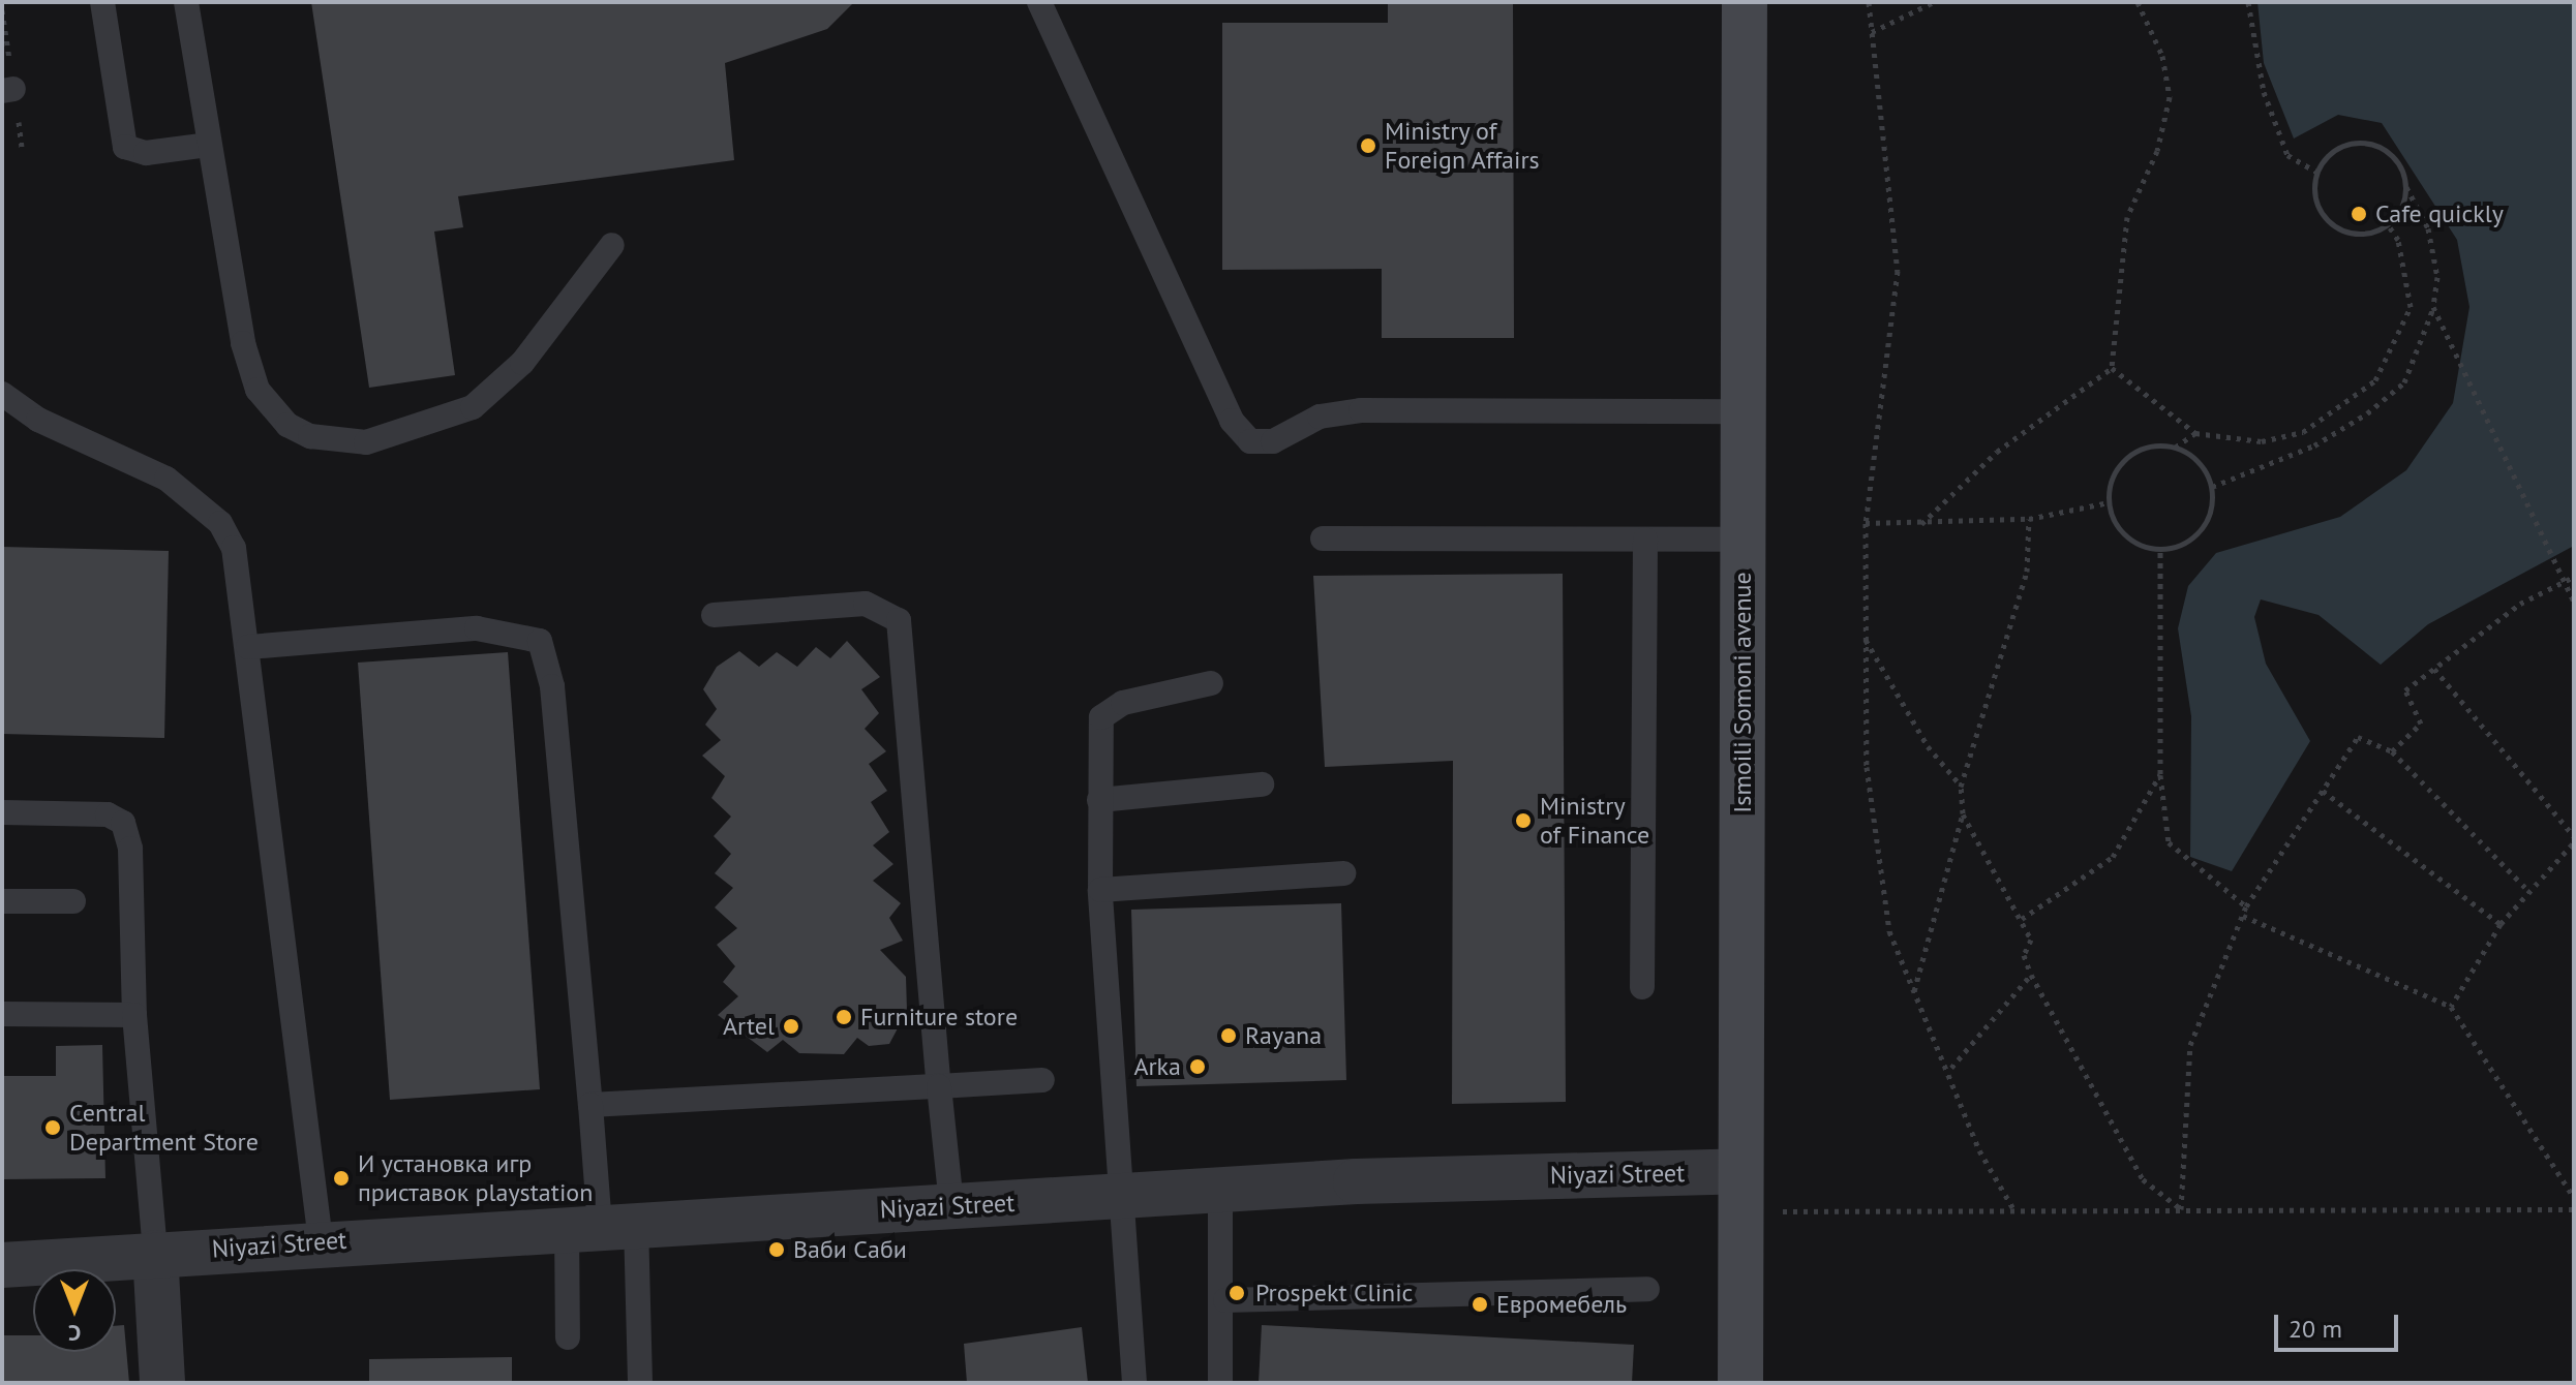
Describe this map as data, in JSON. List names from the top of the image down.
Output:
{
  "streets": {
    "street": ["Ismoili Somoni avenue", "Niyazi Street"]
  },
  "crossings": [
    ["Ismoili Somoni avenue", "Niyazi Street"]
  ],
  "places": [
    "Ministry of Foreign Affairs",
    "Cafe quickly",
    "Ministry of Finance",
    "Furniture store",
    "Artel",
    "Rayana",
    "Arka",
    "Central Department Store",
    "И установка игр приставок playstation",
    "Ваби Саби",
    "Prospekt Clinic",
    "Евромебель"
  ],
  "scale_bar": "20 m",
  "north": "bottom"
}
